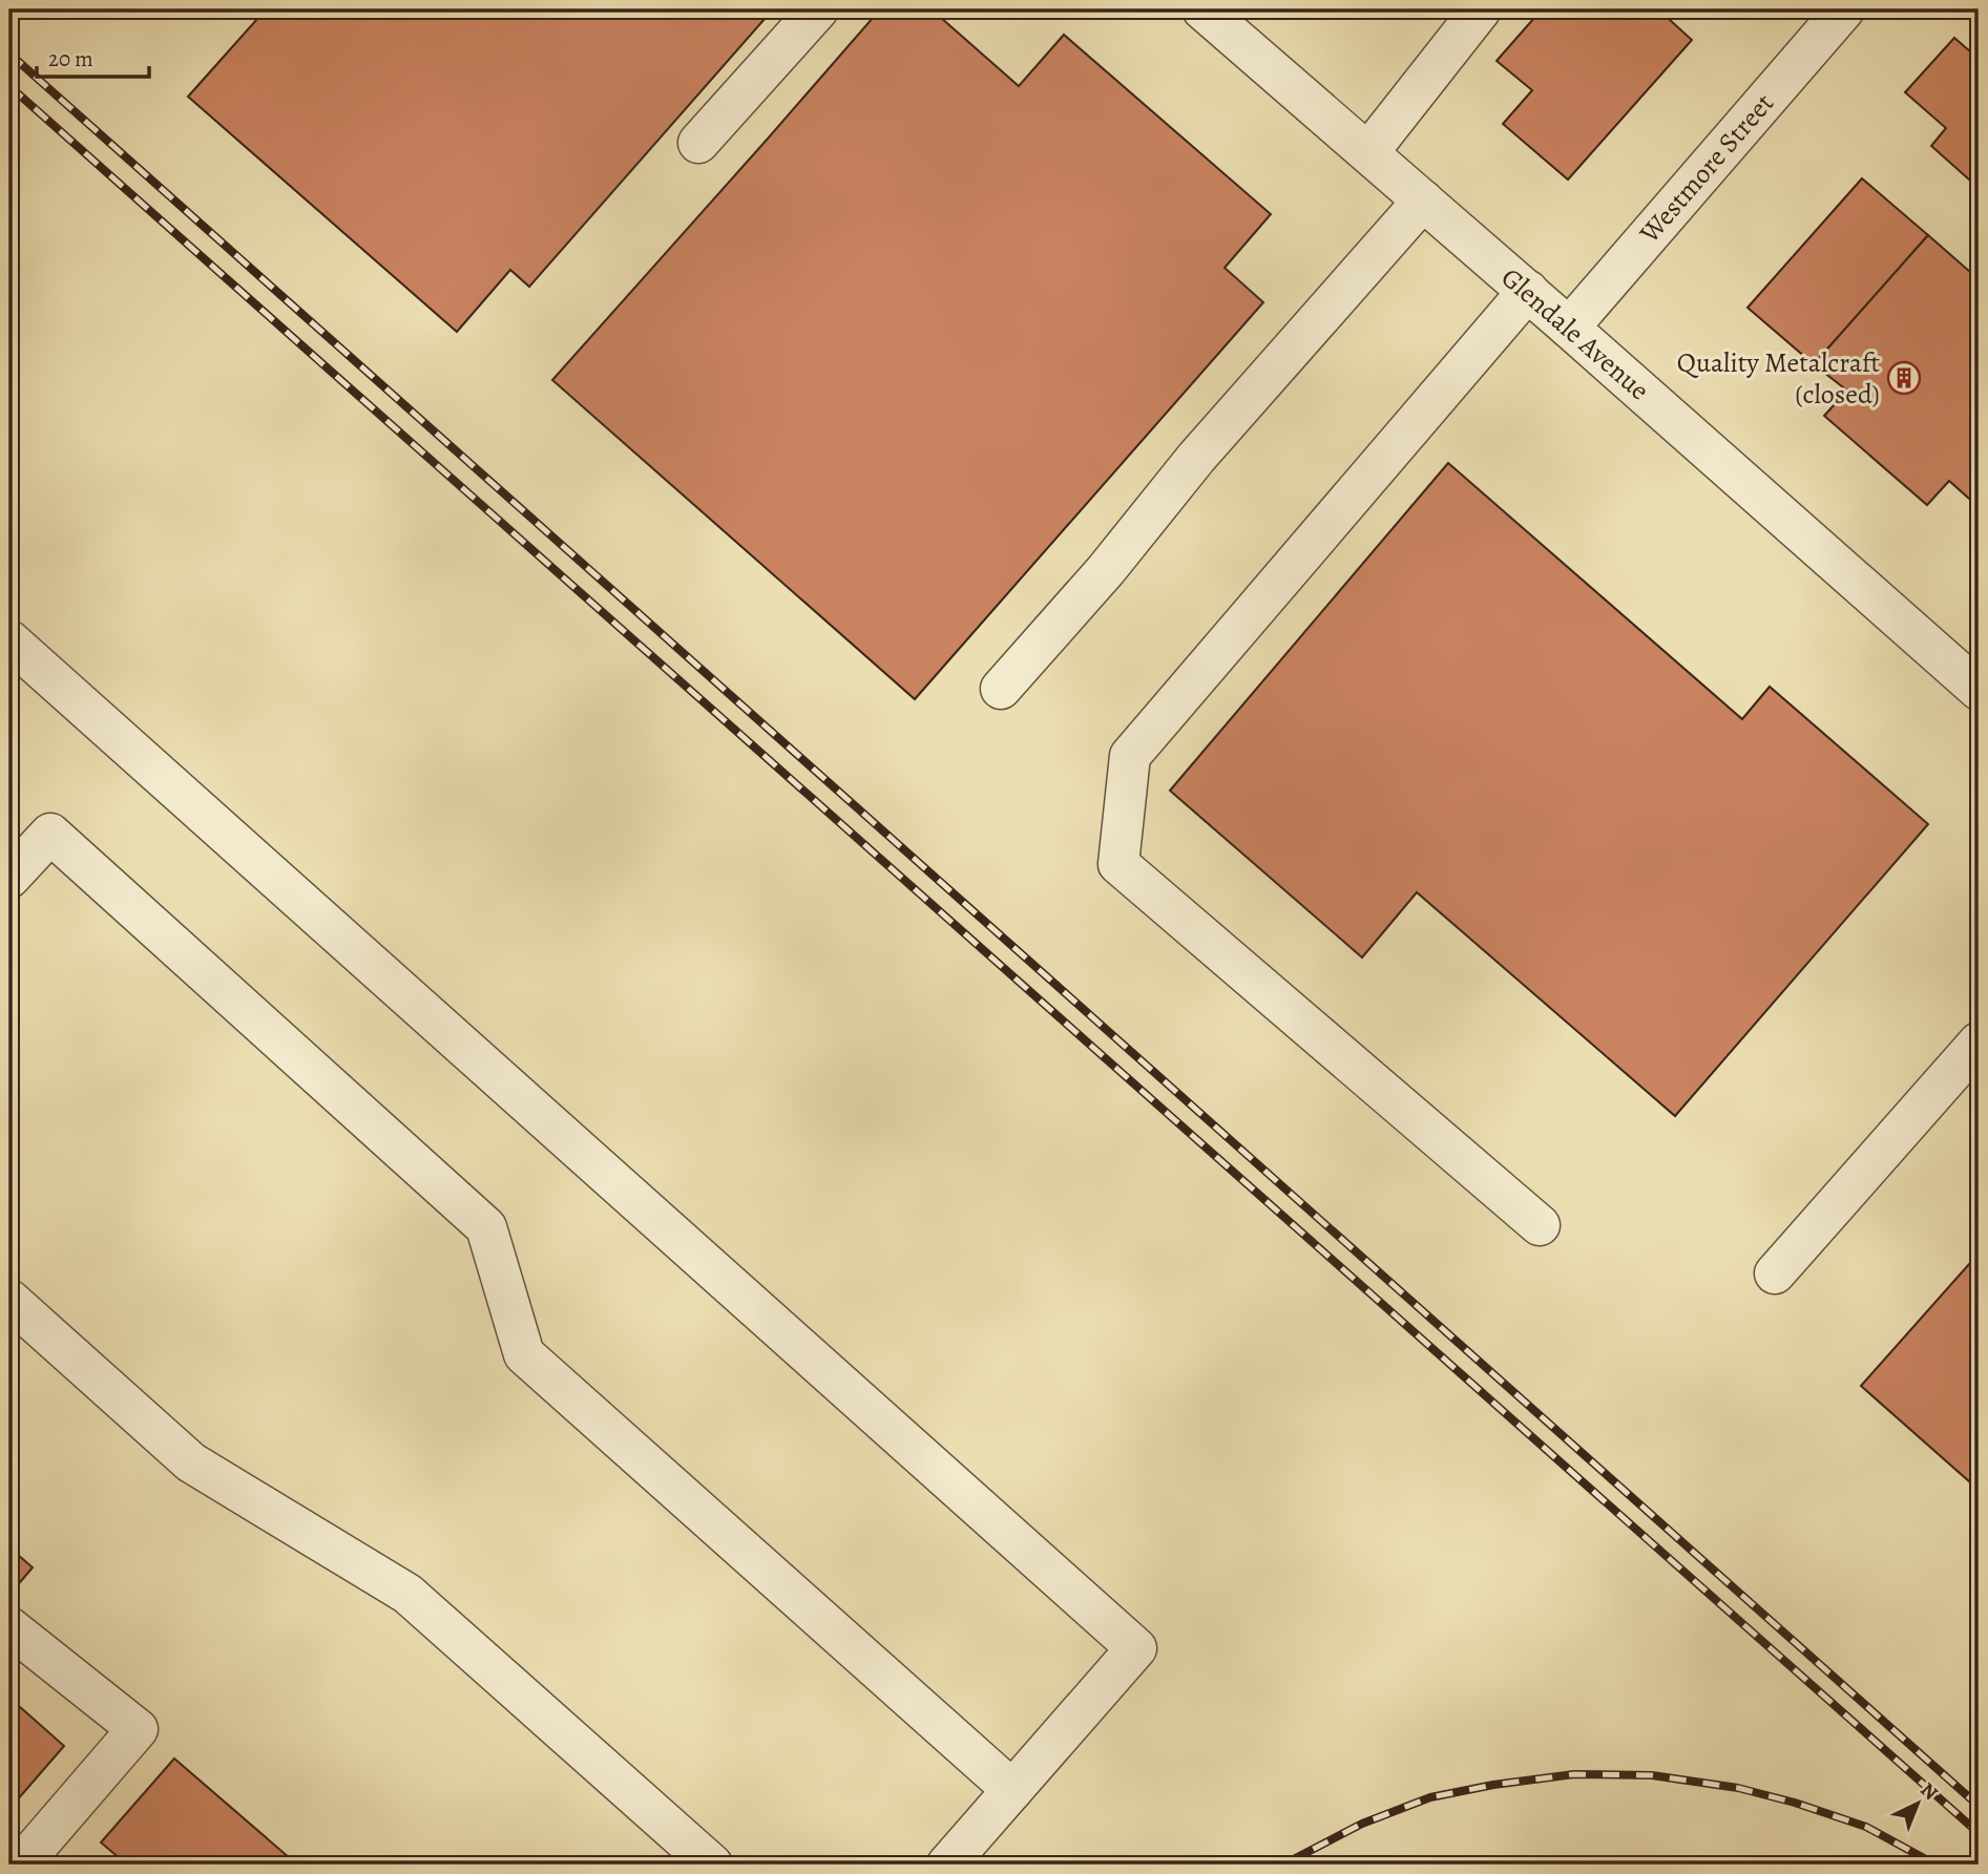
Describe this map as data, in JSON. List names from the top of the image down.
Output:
{
  "streets": {
    "street": ["Westmore Street", "Glendale Avenue"]
  },
  "crossings": [
    ["Westmore Street", "Glendale Avenue"]
  ],
  "places": {
    "building": ["Quality Metalcraft (closed)"]
  },
  "scale_bar": "20 m",
  "north": "top right"
}
